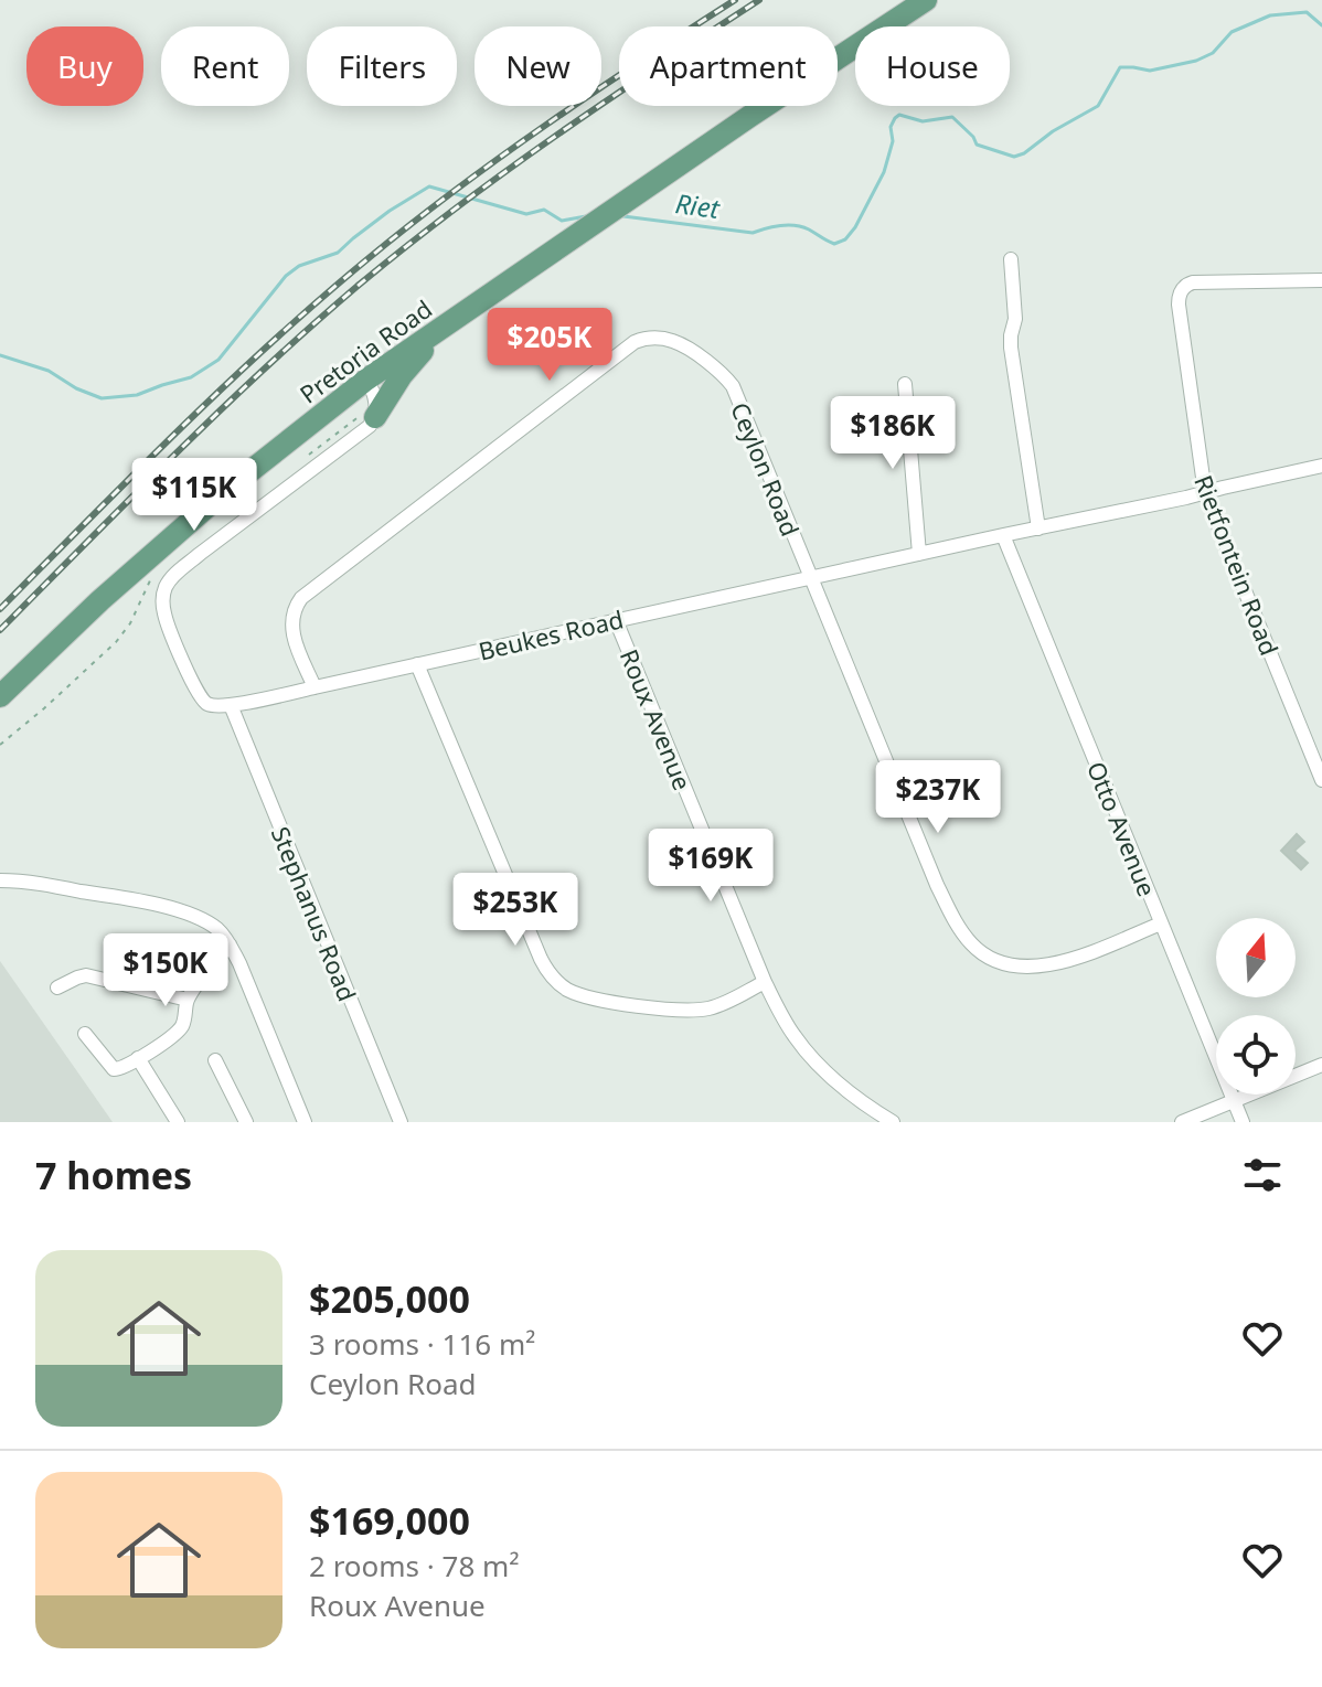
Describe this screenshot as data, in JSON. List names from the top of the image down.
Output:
{
  "streets": {
    "main road": ["Pretoria Road"],
    "street": [
      "Ceylon Road",
      "Rietfontein Road",
      "Beukes Road",
      "Roux Avenue",
      "Otto Avenue",
      "Stephanus Road"
    ]
  },
  "crossings": [
    ["Ceylon Road", "Beukes Road"],
    ["Ceylon Road", "Otto Avenue"],
    ["Rietfontein Road", "Beukes Road"],
    ["Beukes Road", "Roux Avenue"],
    ["Beukes Road", "Otto Avenue"],
    ["Beukes Road", "Stephanus Road"]
  ],
  "water": ["Riet"],
  "north": "top",
  "page": {
    "chip": [
      "Buy",
      "Rent",
      "Filters",
      "New",
      "Apartment",
      "House"
    ],
    "price": [
      "$205K",
      "$186K",
      "$115K",
      "$237K",
      "$169K",
      "$253K",
      "$150K"
    ],
    "heading": "7 homes",
    "list": [
      {
        "name": "$205,000",
        "note": "3 rooms · 116 m² · Ceylon Road"
      },
      {
        "name": "$169,000",
        "note": "2 rooms · 78 m² · Roux Avenue"
      }
    ]
  }
}
